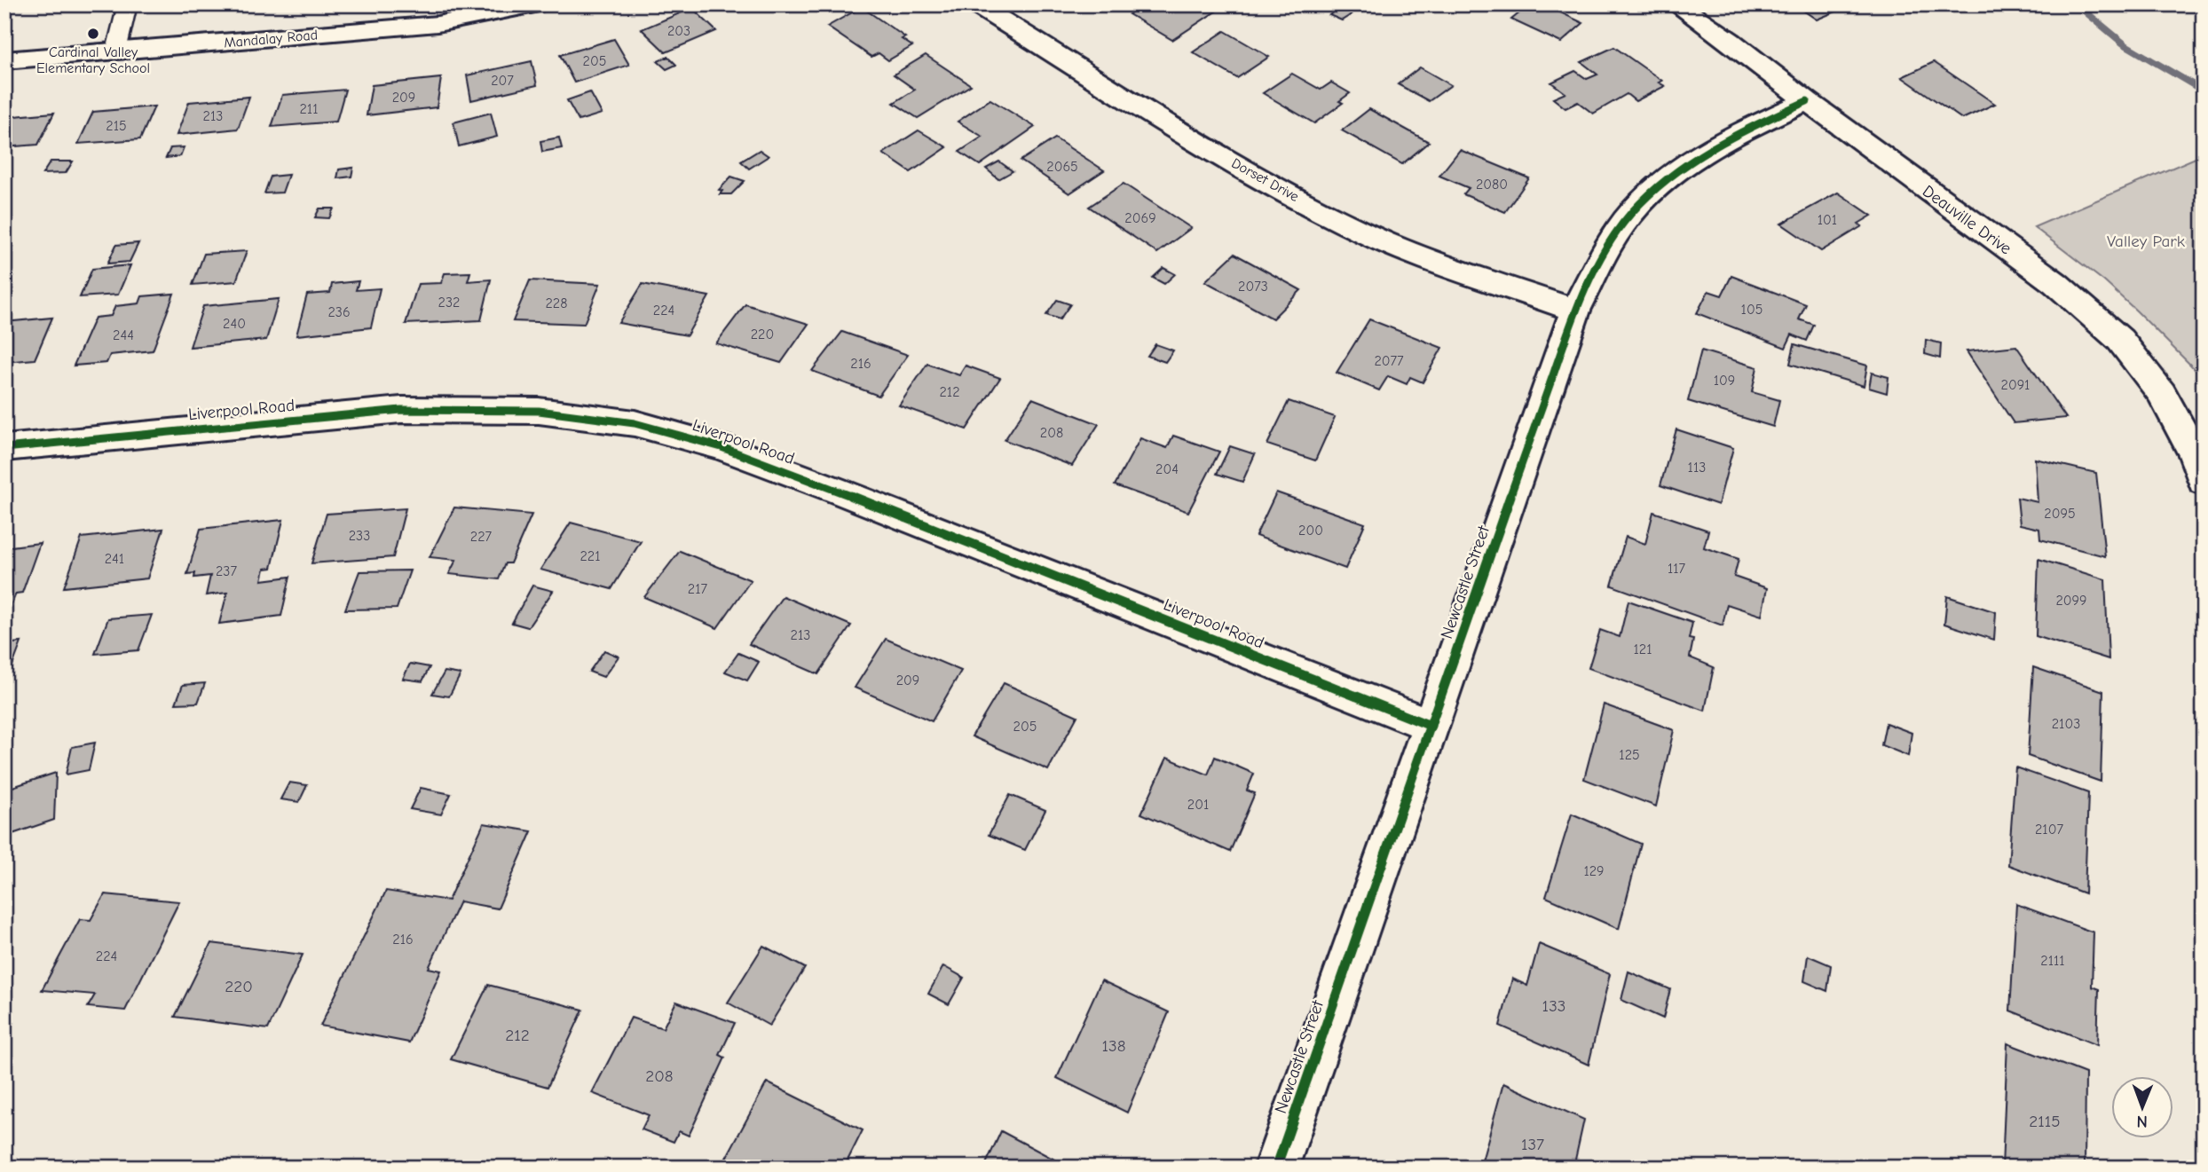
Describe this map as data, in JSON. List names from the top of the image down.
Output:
{
  "streets": {
    "street": [
      "Mandalay Road",
      "Dorset Drive",
      "Deauville Drive",
      "Liverpool Road",
      "Newcastle Street"
    ]
  },
  "crossings": [
    ["Dorset Drive", "Newcastle Street"],
    ["Deauville Drive", "Newcastle Street"],
    ["Liverpool Road", "Newcastle Street"]
  ],
  "parks": ["Valley Park"],
  "places": ["Cardinal Valley Elementary School"],
  "house_numbers": [
    "203",
    "205",
    "207",
    "209",
    "211",
    "213",
    "215",
    "2065",
    "2080",
    "2069",
    "101",
    "2073",
    "232",
    "228",
    "105",
    "224",
    "236",
    "240",
    "220",
    "244",
    "2077",
    "216",
    "109",
    "2091",
    "212",
    "208",
    "113",
    "204",
    "2095",
    "200",
    "233",
    "227",
    "221",
    "241",
    "117",
    "237",
    "217",
    "2099",
    "213",
    "121",
    "209",
    "2103",
    "205",
    "125",
    "201",
    "2107",
    "129",
    "216",
    "224",
    "2111",
    "220",
    "133",
    "212",
    "138",
    "208",
    "2115",
    "137"
  ],
  "north": "bottom"
}
